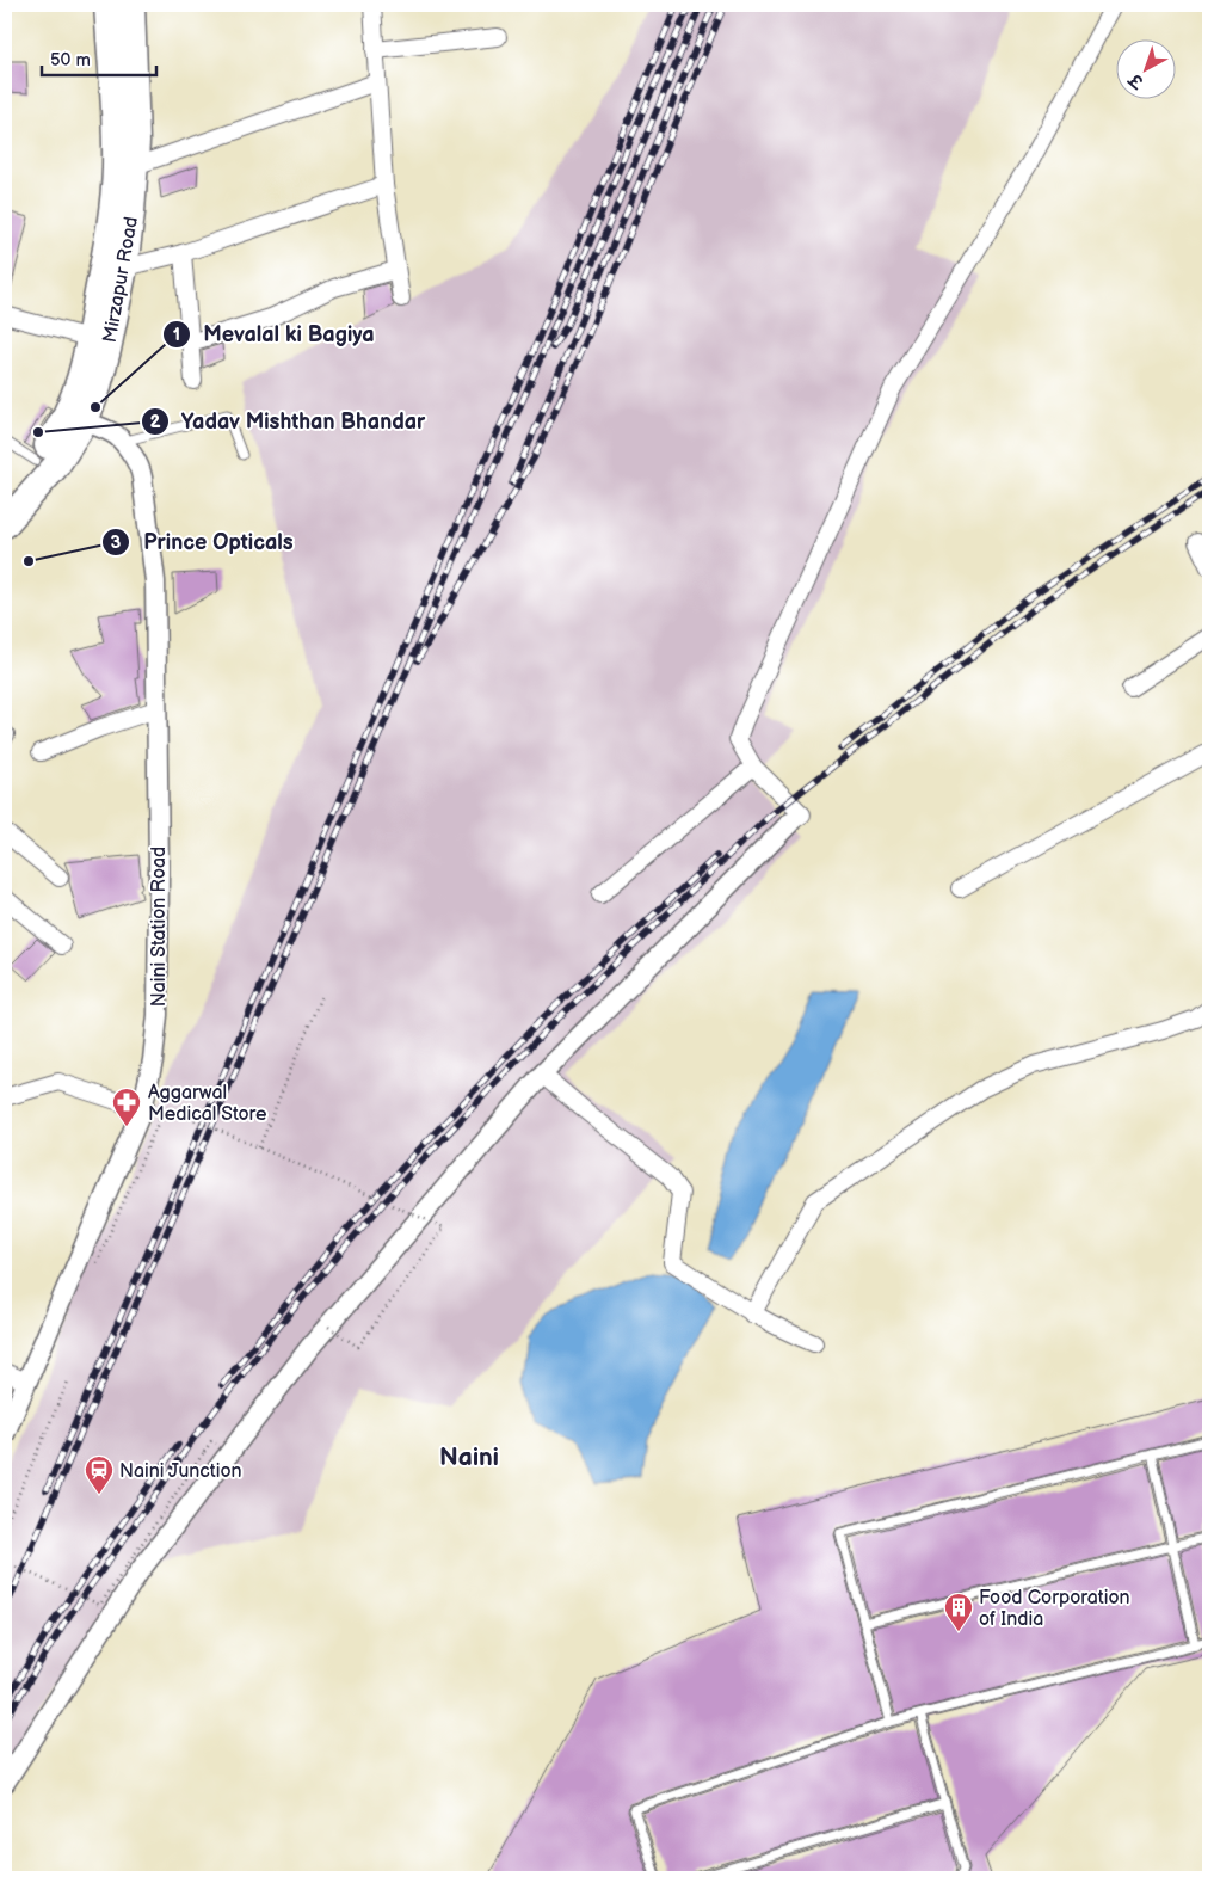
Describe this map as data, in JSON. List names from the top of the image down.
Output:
{
  "streets": {
    "highway": ["Mirzapur Road"],
    "street": ["Naini Station Road"]
  },
  "crossings": [
    ["Mirzapur Road", "Naini Station Road"]
  ],
  "districts": ["Naini"],
  "places": {
    "other": ["Mevalal ki Bagiya", "Yadav Mishthan Bhandar", "Prince Opticals"],
    "pharmacy": ["Aggarwal Medical Store"],
    "station": ["Naini Junction"],
    "building": ["Food Corporation of India"]
  },
  "scale_bar": "50 m",
  "north": "bottom left"
}
